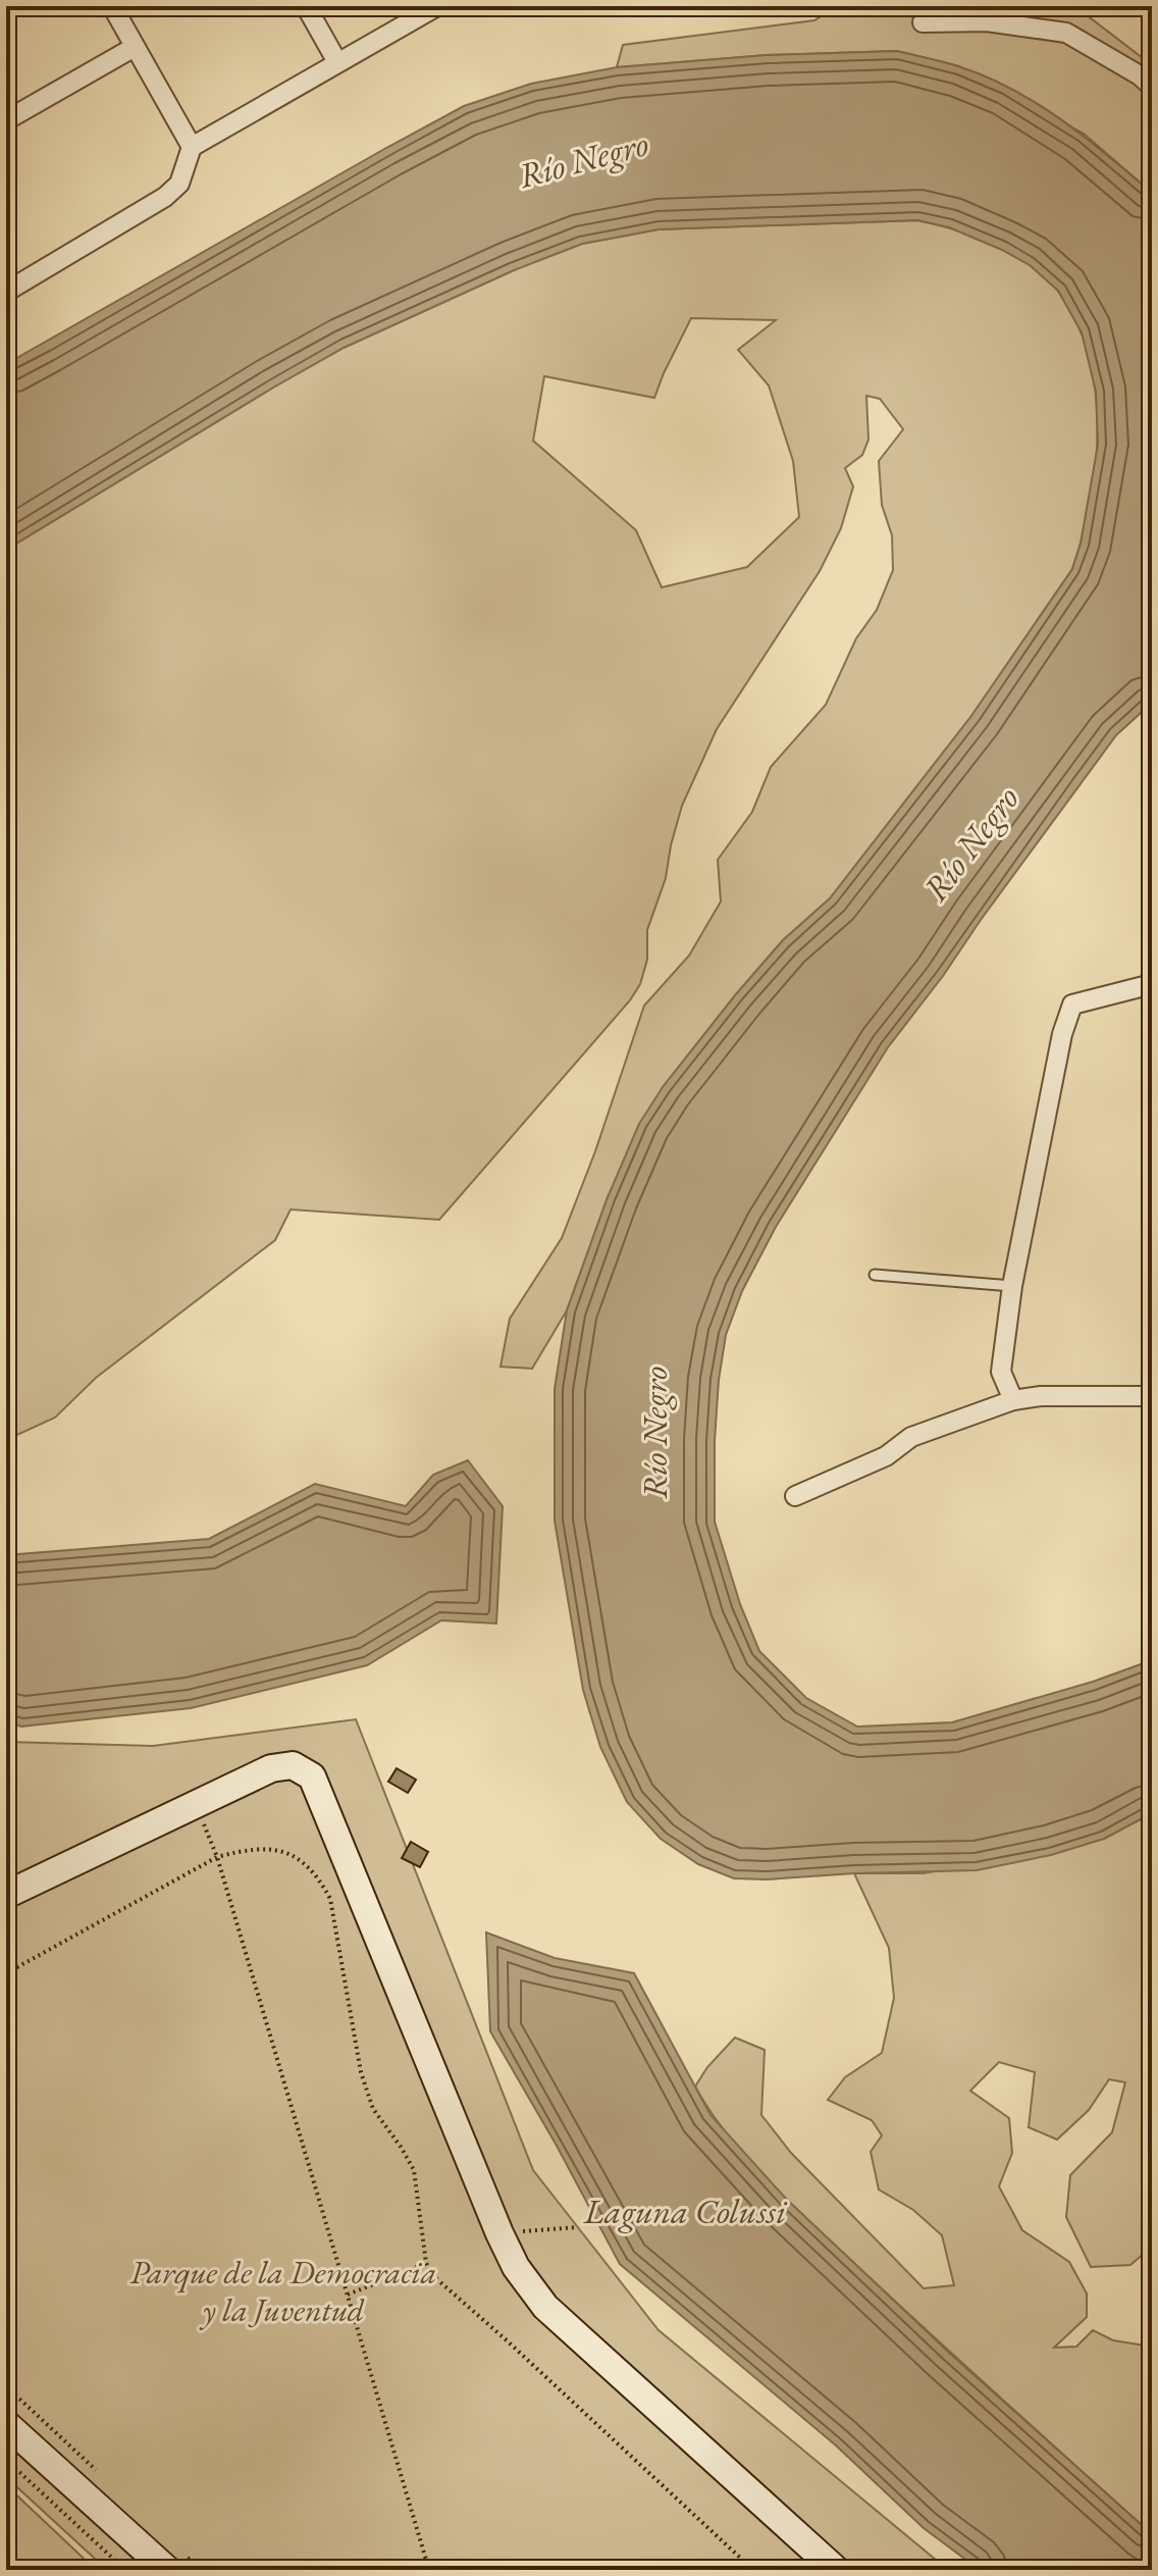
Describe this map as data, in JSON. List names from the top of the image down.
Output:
{
  "water": ["Río Negro", "Laguna Colussi"],
  "parks": ["Parque de la Democracia y la Juventud"]
}
